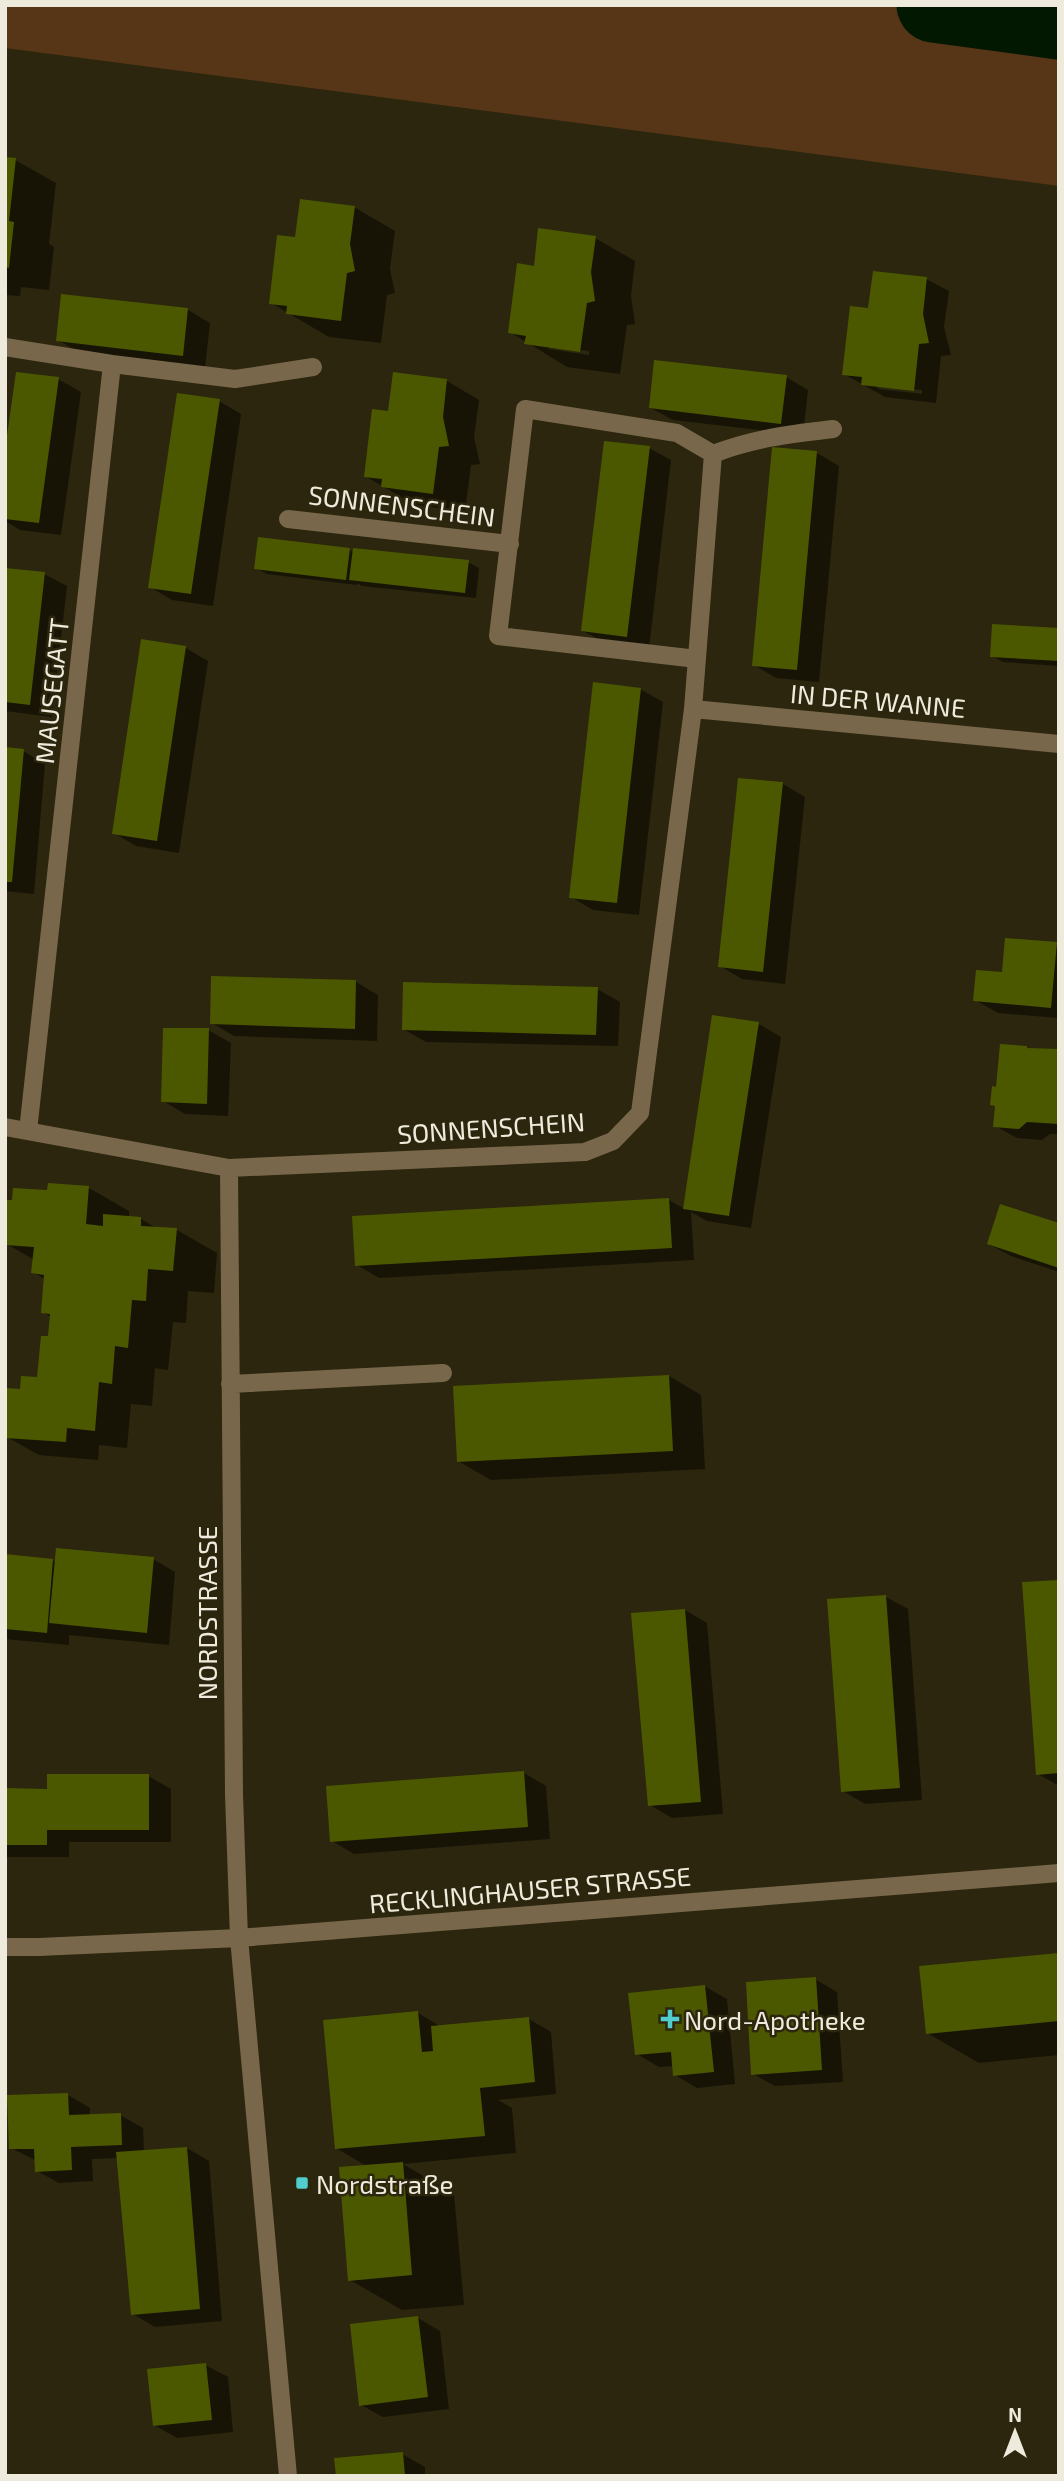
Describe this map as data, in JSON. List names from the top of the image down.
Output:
{
  "streets": {
    "street": [
      "SONNENSCHEIN",
      "MAUSEGATT",
      "IN DER WANNE",
      "NORDSTRASSE",
      "RECKLINGHAUSER STRASSE"
    ]
  },
  "crossings": [
    ["SONNENSCHEIN", "MAUSEGATT"],
    ["SONNENSCHEIN", "IN DER WANNE"],
    ["SONNENSCHEIN", "NORDSTRASSE"],
    ["NORDSTRASSE", "RECKLINGHAUSER STRASSE"]
  ],
  "places": {
    "health": ["Nord-Apotheke"],
    "transit": ["Nordstraße"]
  },
  "north": "top"
}
